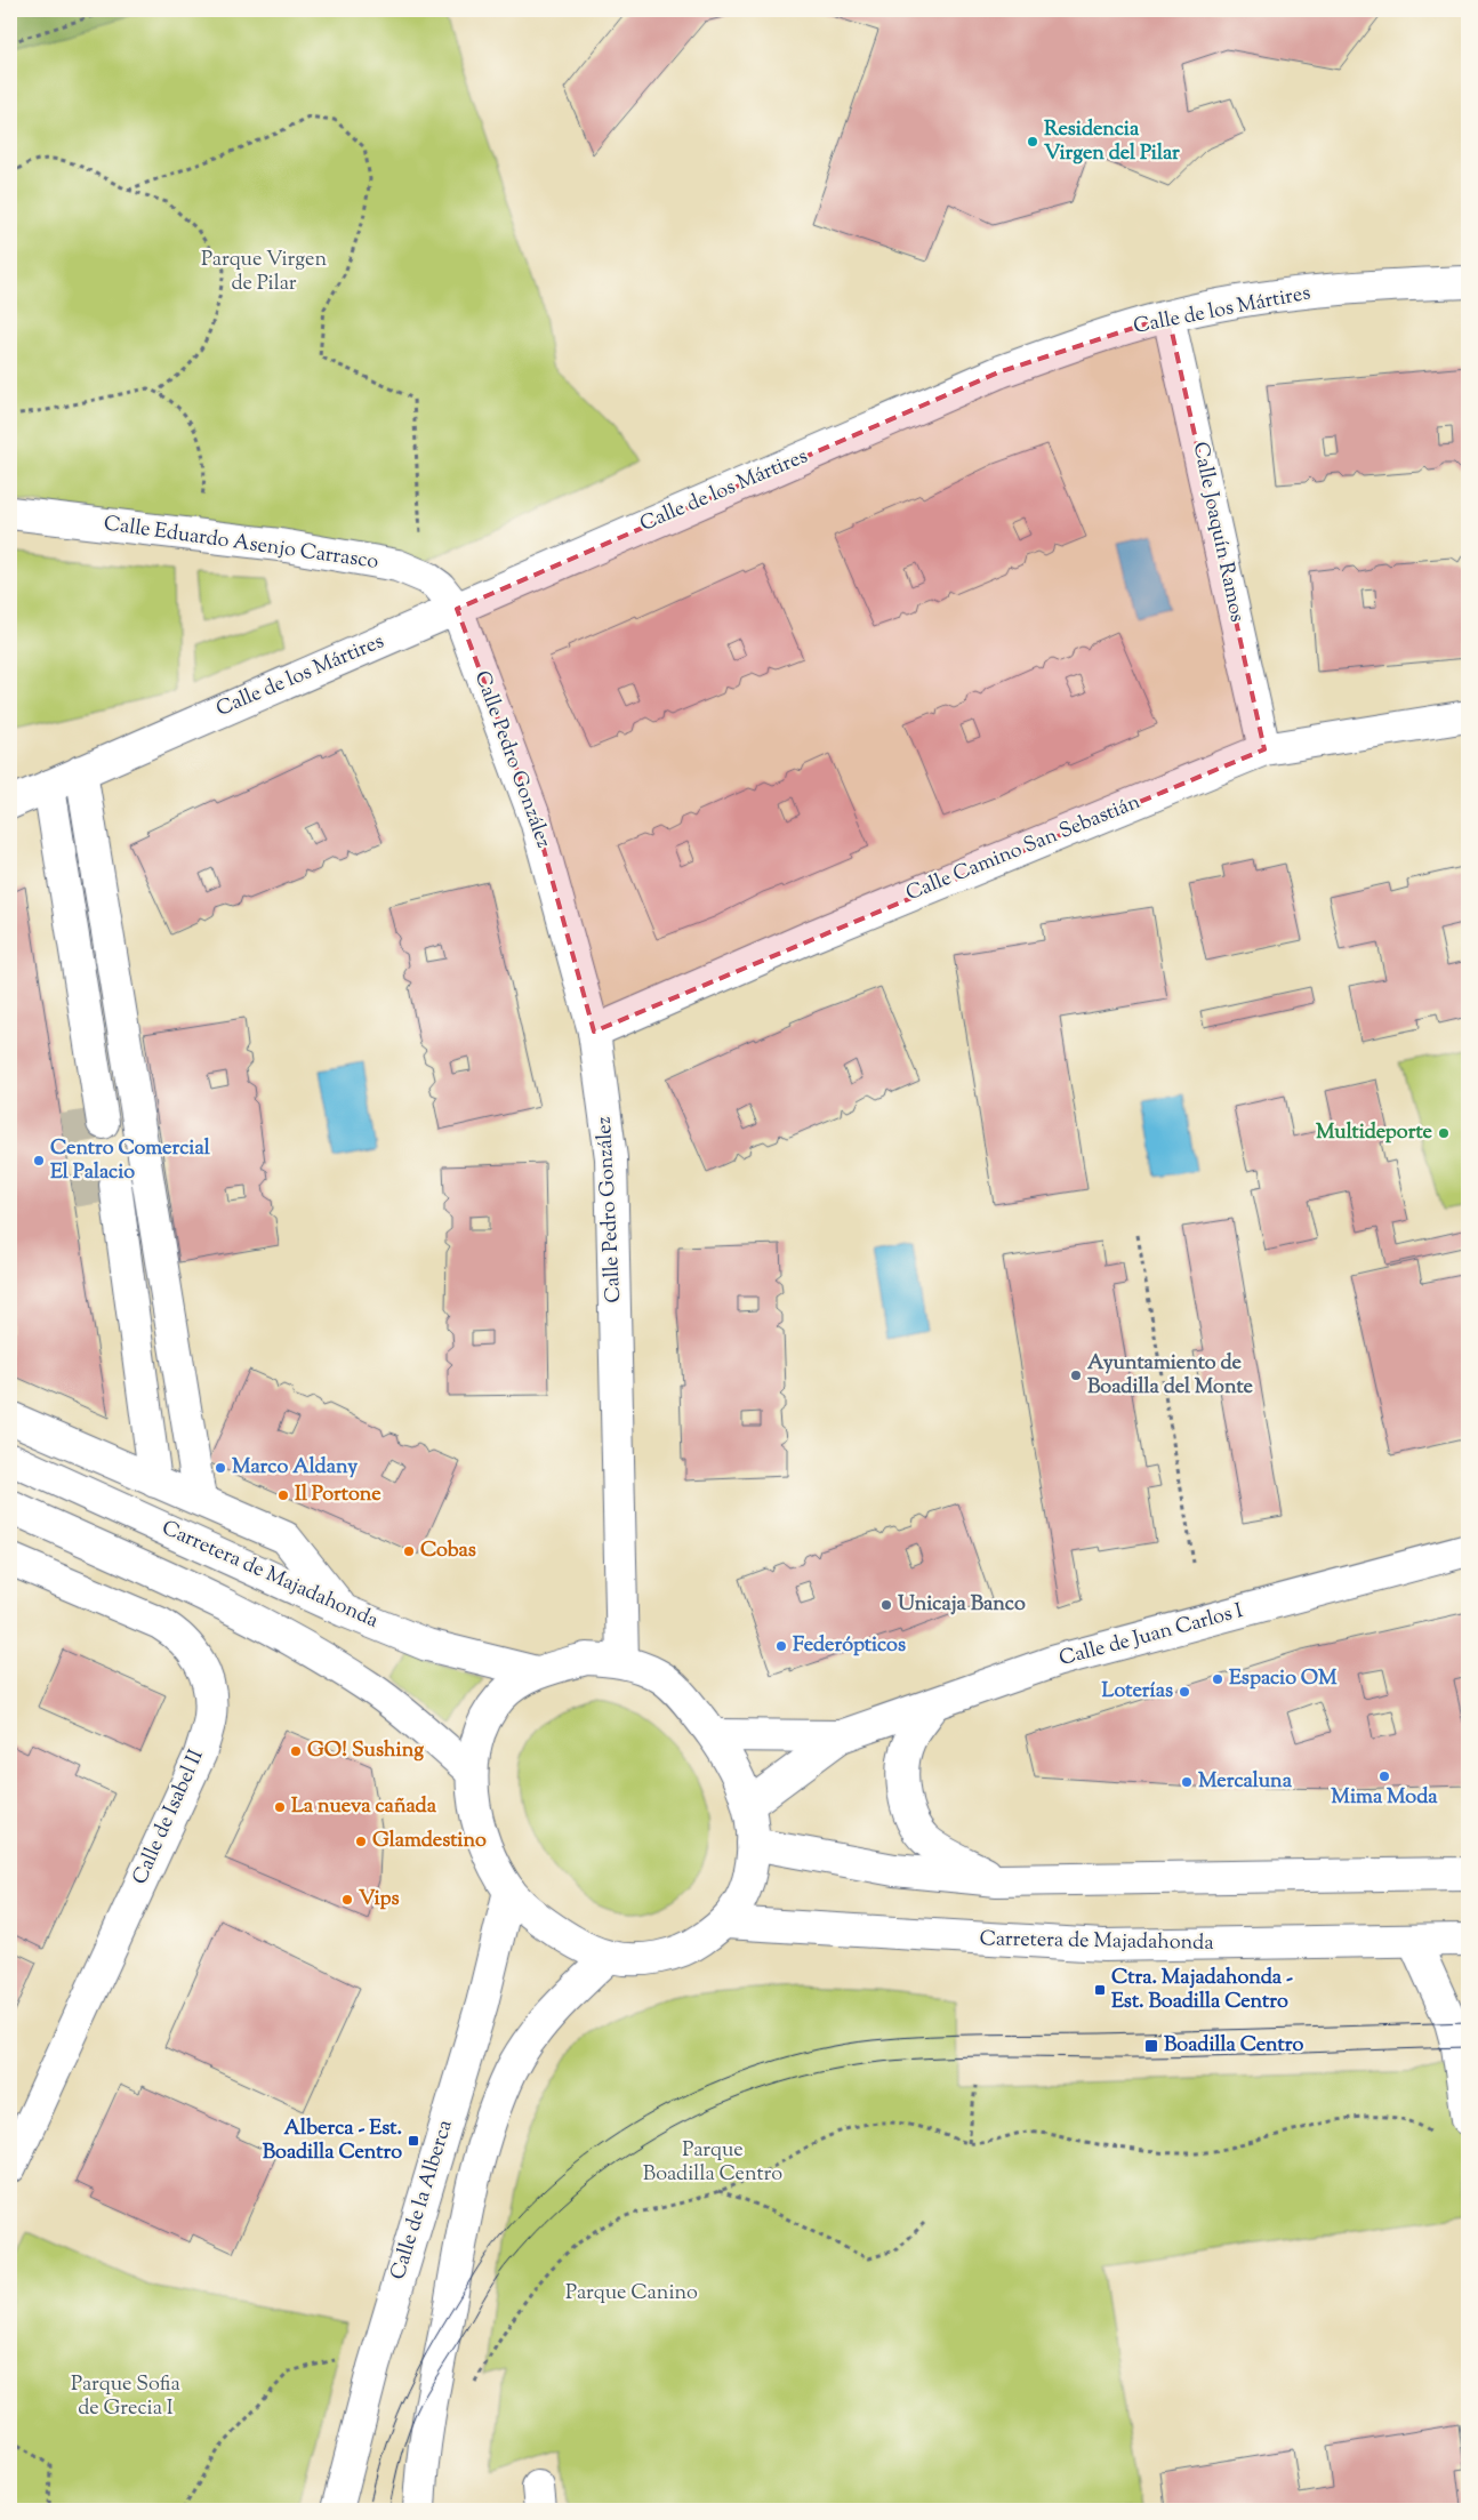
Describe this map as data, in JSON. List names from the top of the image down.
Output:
{
  "streets": {
    "street": [
      "Calle de los Mártires",
      "Calle Joaquín Ramos",
      "Calle Eduardo Asenjo Carrasco",
      "Calle Pedro González",
      "Calle Camino San Sebastián",
      "Carretera de Majadahonda",
      "Calle de Juan Carlos I",
      "Calle de Isabel II",
      "Calle de la Alberca"
    ]
  },
  "crossings": [
    ["Calle de los Mártires", "Calle Joaquín Ramos"],
    ["Calle de los Mártires", "Calle Eduardo Asenjo Carrasco"],
    ["Calle de los Mártires", "Calle Pedro González"],
    ["Calle Joaquín Ramos", "Calle Camino San Sebastián"],
    ["Calle Eduardo Asenjo Carrasco", "Calle Pedro González"],
    ["Calle Pedro González", "Calle Camino San Sebastián"]
  ],
  "parks": [
    "Parque Virgen de Pilar",
    "Parque Boadilla Centro",
    "Parque Canino",
    "Parque Sofia de Grecia I"
  ],
  "places": {
    "other": [
      "Residencia Virgen del Pilar",
      "Multideporte",
      "Centro Comercial El Palacio",
      "Ayuntamiento de Boadilla del Monte",
      "Marco Aldany",
      "Il Portone",
      "Cobas",
      "Unicaja Banco",
      "Federópticos",
      "Espacio OM",
      "Loterías",
      "GO! Sushing",
      "Mima Moda",
      "Mercaluna",
      "La nueva cañada",
      "Glamdestino",
      "Vips"
    ],
    "transit": ["Ctra. Majadahonda - Est. Boadilla Centro", "Boadilla Centro", "Alberca - Est. Boadilla Centro"]
  }
}
